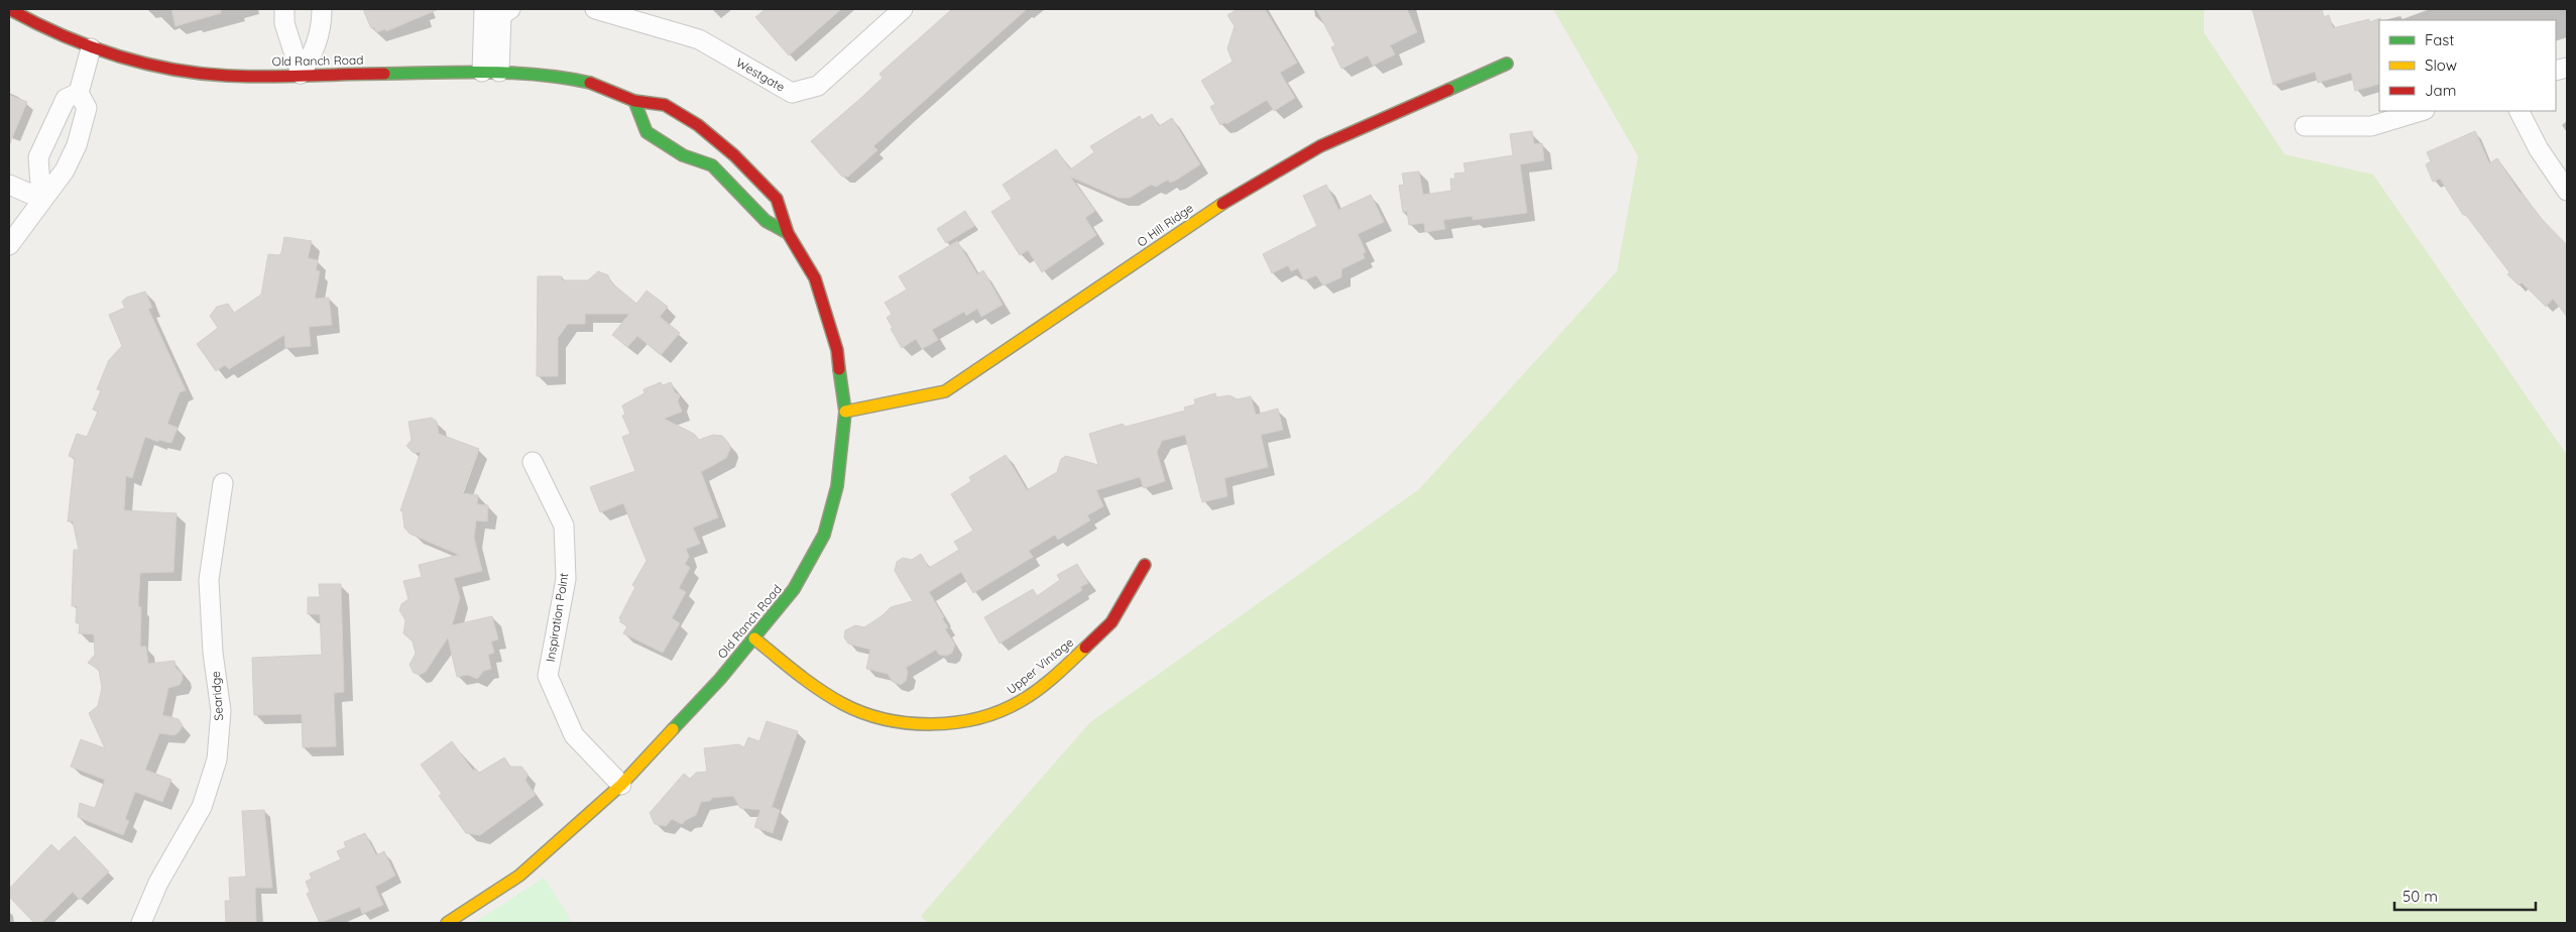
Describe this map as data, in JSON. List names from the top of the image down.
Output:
{
  "streets": {
    "street": [
      "Old Ranch Road",
      "Westgate",
      "O Hill Ridge",
      "Inspiration Point",
      "Upper Vintage",
      "Searidge"
    ]
  },
  "crossings": [
    ["Old Ranch Road", "O Hill Ridge"],
    ["Old Ranch Road", "Inspiration Point"],
    ["Old Ranch Road", "Upper Vintage"]
  ],
  "legend": ["Fast", "Slow", "Jam"],
  "scale_bar": "50 m"
}
